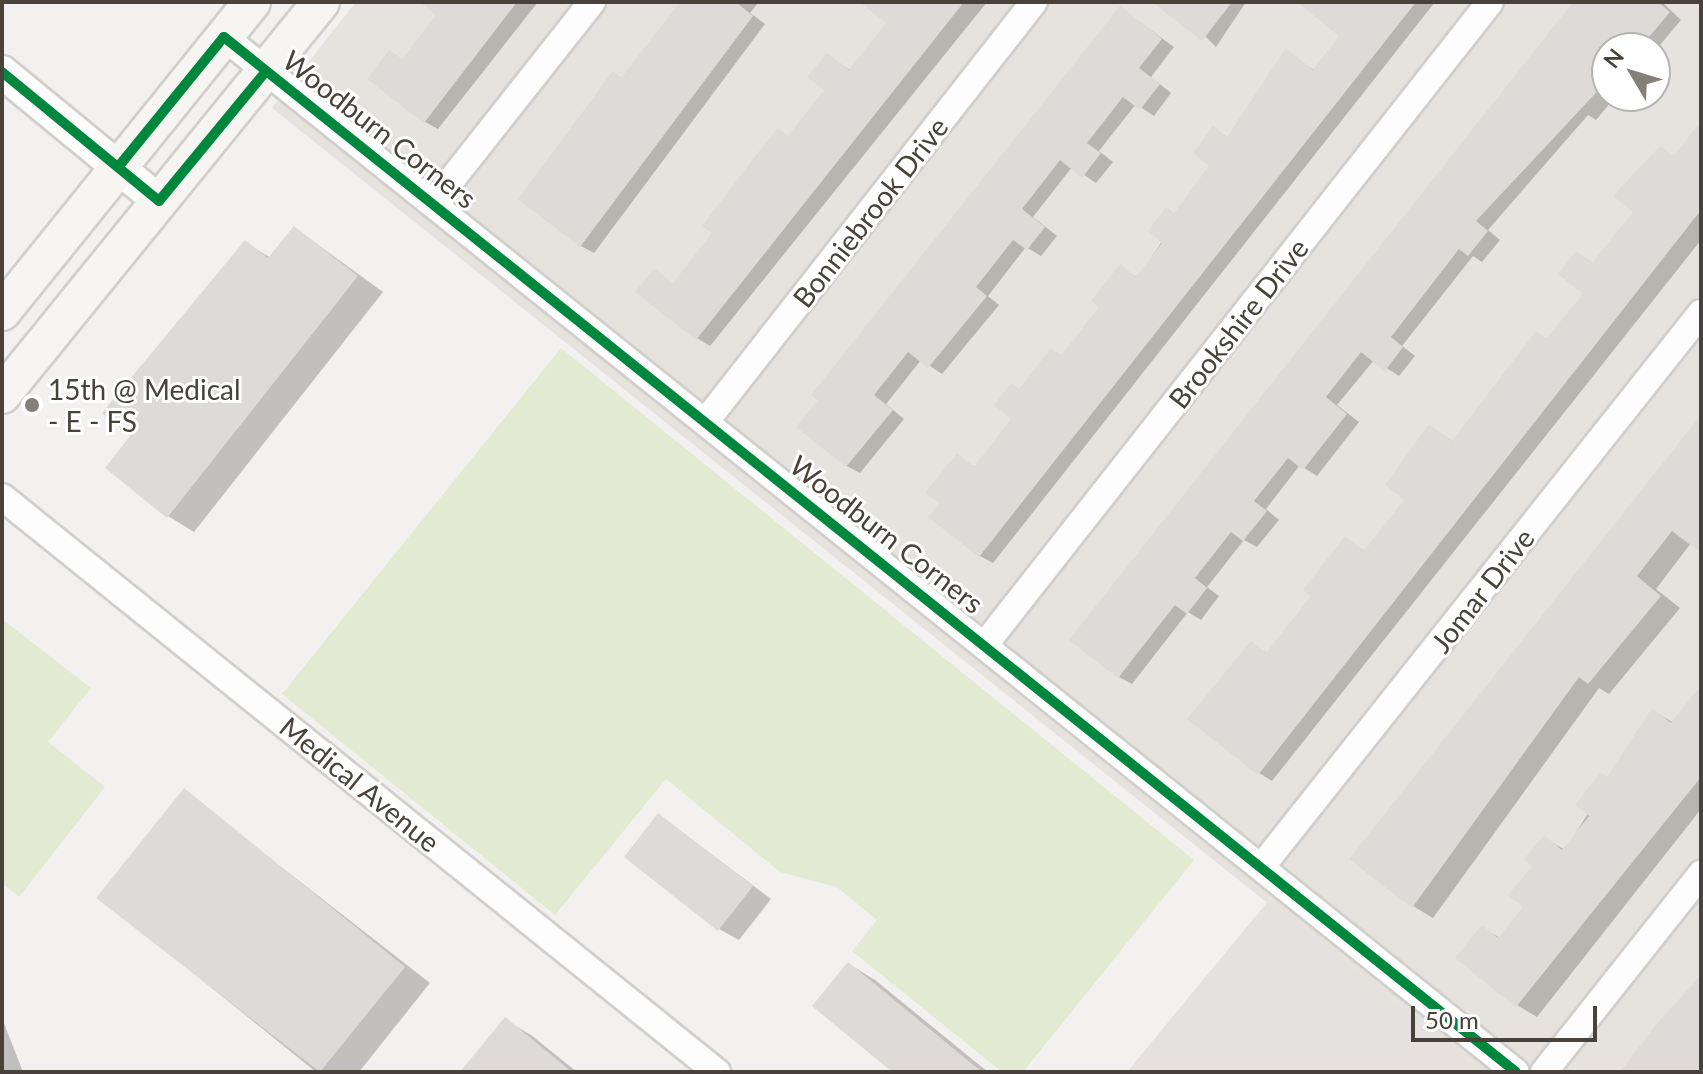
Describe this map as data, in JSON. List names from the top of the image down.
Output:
{
  "streets": {
    "street": [
      "Woodburn Corners",
      "Bonniebrook Drive",
      "Brookshire Drive",
      "Jomar Drive",
      "Medical Avenue"
    ]
  },
  "crossings": [
    ["Woodburn Corners", "Bonniebrook Drive"],
    ["Woodburn Corners", "Brookshire Drive"],
    ["Woodburn Corners", "Jomar Drive"]
  ],
  "places": ["15th @ Medical - E - FS"],
  "scale_bar": "50 m",
  "north": "top left"
}
